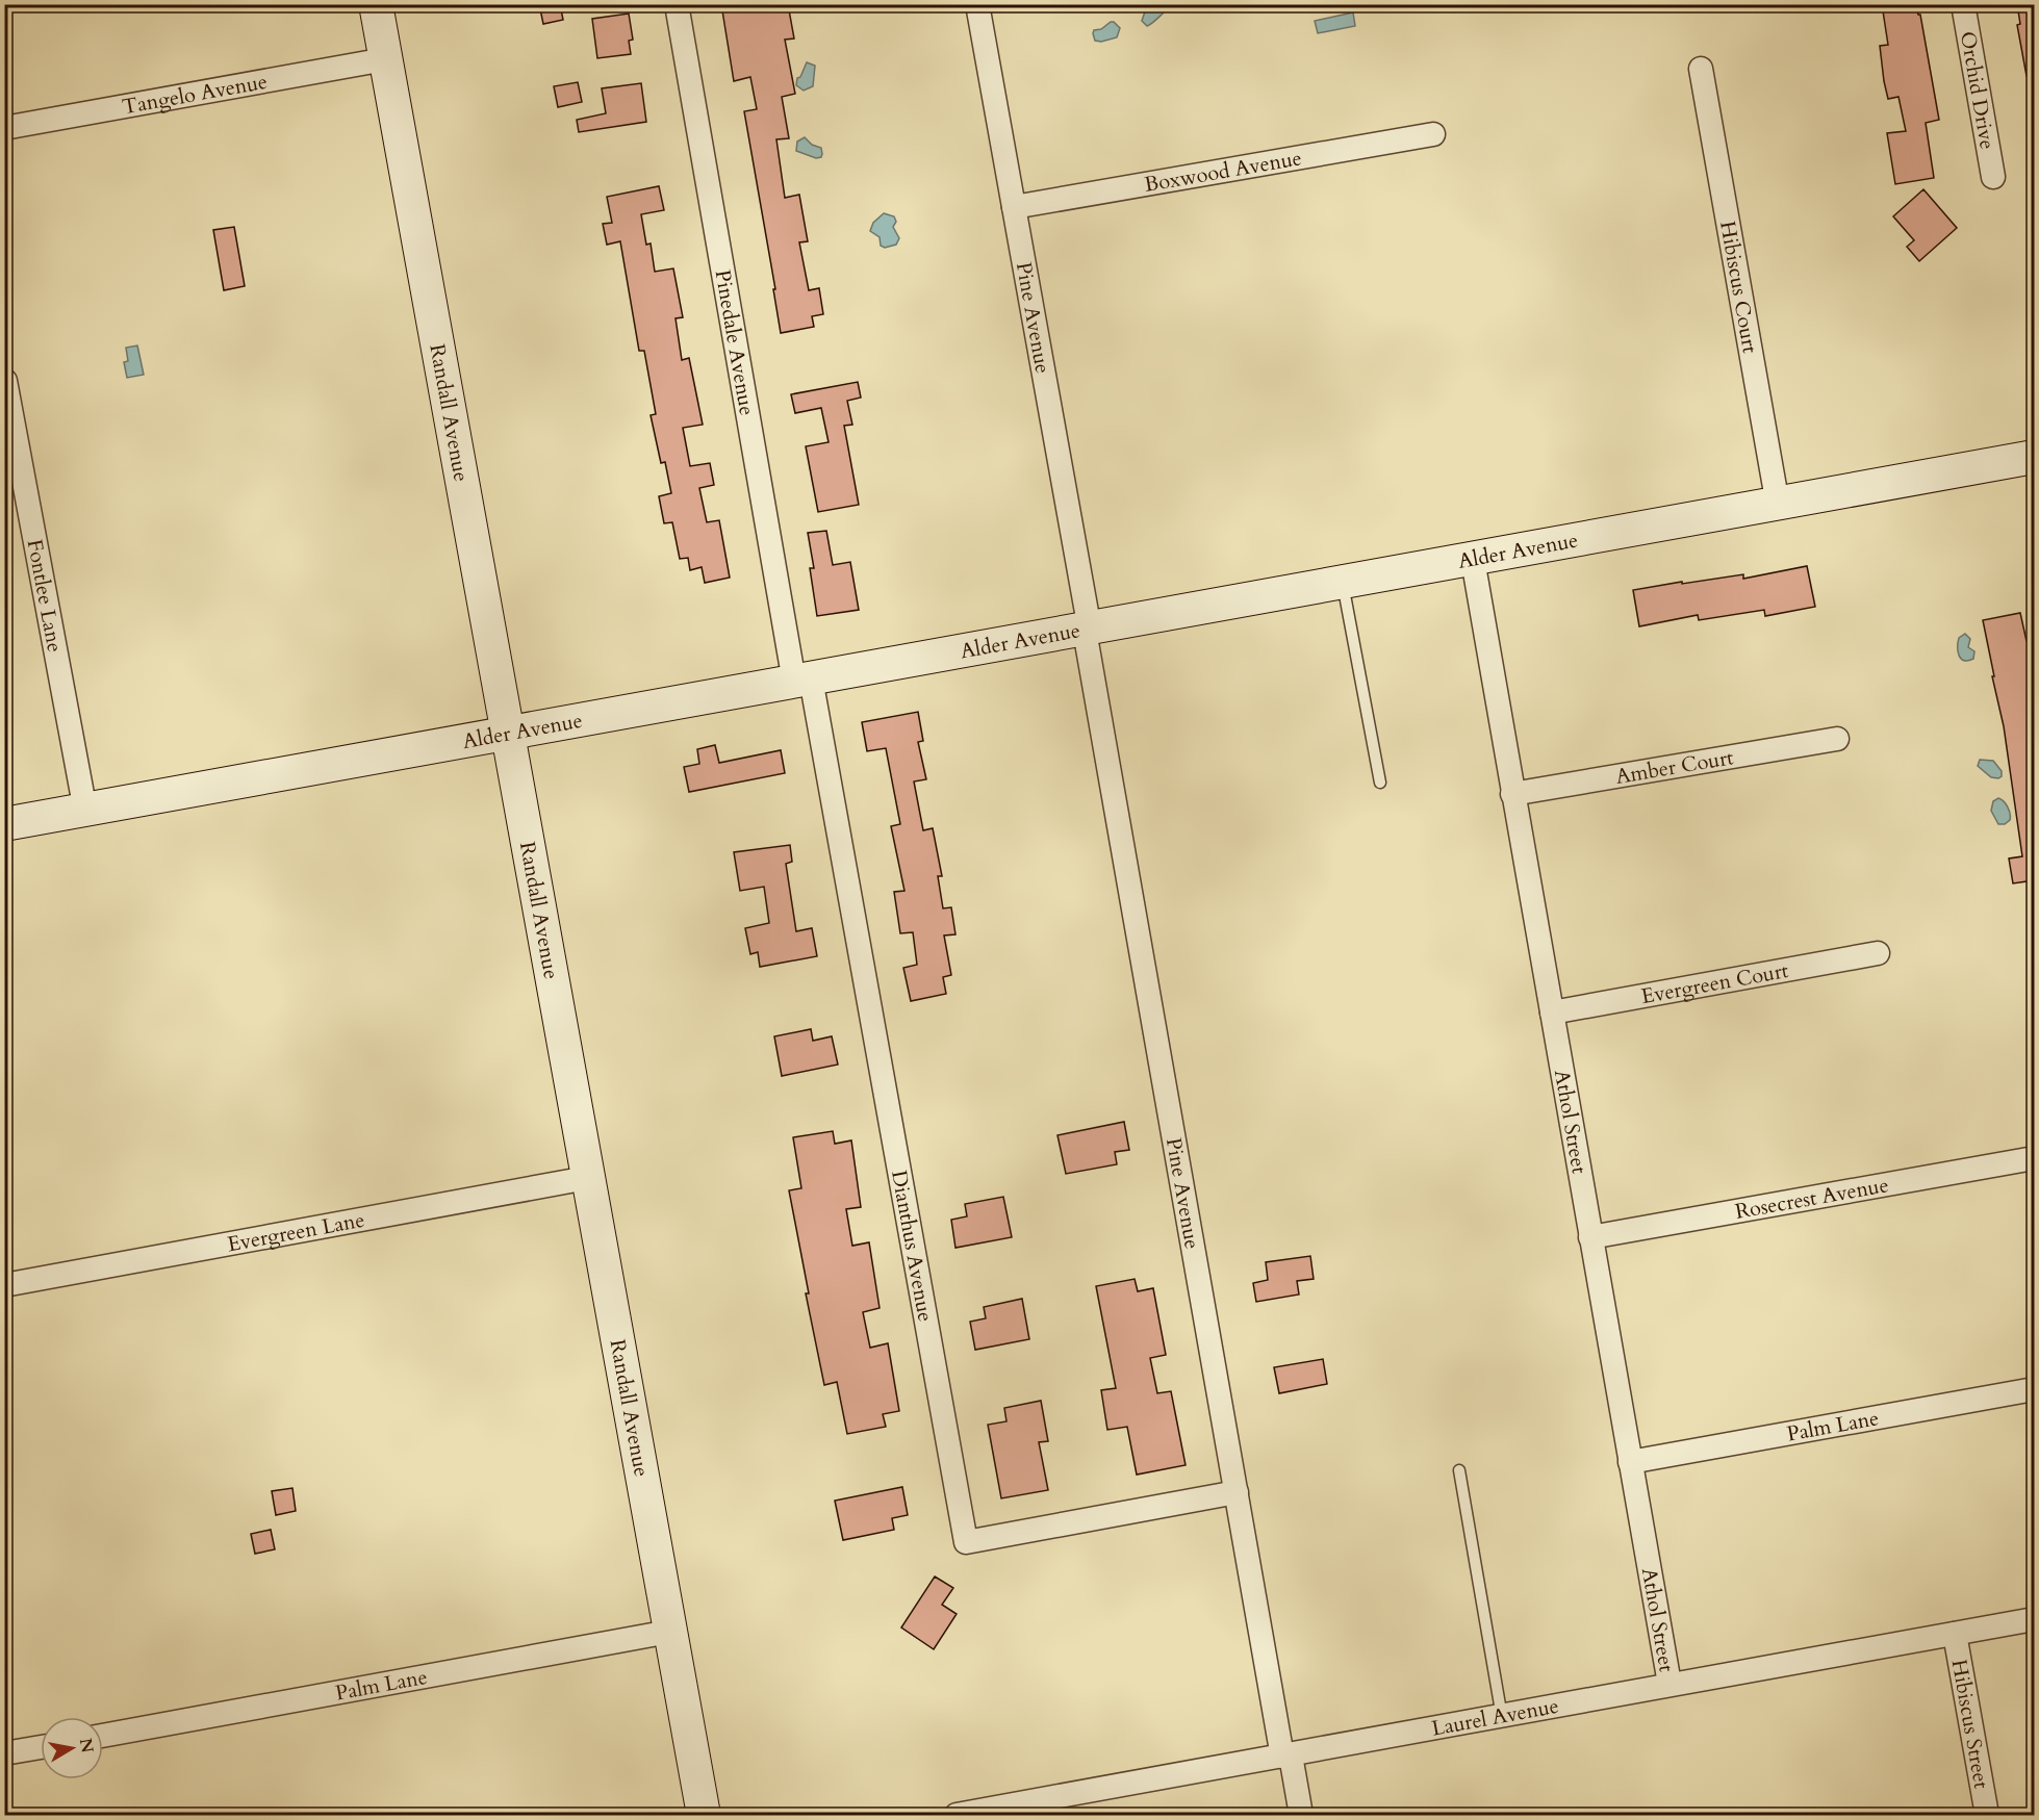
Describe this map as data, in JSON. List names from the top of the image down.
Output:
{
  "streets": {
    "main road": ["Randall Avenue", "Alder Avenue"],
    "street": [
      "Orchid Drive",
      "Tangelo Avenue",
      "Boxwood Avenue",
      "Hibiscus Court",
      "Pine Avenue",
      "Pinedale Avenue",
      "Fontlee Lane",
      "Amber Court",
      "Evergreen Court",
      "Athol Street",
      "Rosecrest Avenue",
      "Evergreen Lane",
      "Dianthus Avenue",
      "Palm Lane",
      "Laurel Avenue",
      "Hibiscus Street"
    ]
  },
  "crossings": [
    ["Tangelo Avenue", "Randall Avenue"],
    ["Boxwood Avenue", "Pine Avenue"],
    ["Hibiscus Court", "Alder Avenue"],
    ["Pine Avenue", "Alder Avenue"],
    ["Pine Avenue", "Dianthus Avenue"],
    ["Pine Avenue", "Laurel Avenue"],
    ["Pinedale Avenue", "Alder Avenue"],
    ["Pinedale Avenue", "Dianthus Avenue"],
    ["Randall Avenue", "Alder Avenue"],
    ["Randall Avenue", "Evergreen Lane"],
    ["Randall Avenue", "Palm Lane"],
    ["Alder Avenue", "Fontlee Lane"],
    ["Alder Avenue", "Athol Street"],
    ["Alder Avenue", "Dianthus Avenue"],
    ["Amber Court", "Athol Street"],
    ["Evergreen Court", "Athol Street"],
    ["Athol Street", "Rosecrest Avenue"],
    ["Athol Street", "Palm Lane"],
    ["Athol Street", "Laurel Avenue"],
    ["Laurel Avenue", "Hibiscus Street"]
  ],
  "north": "right"
}
